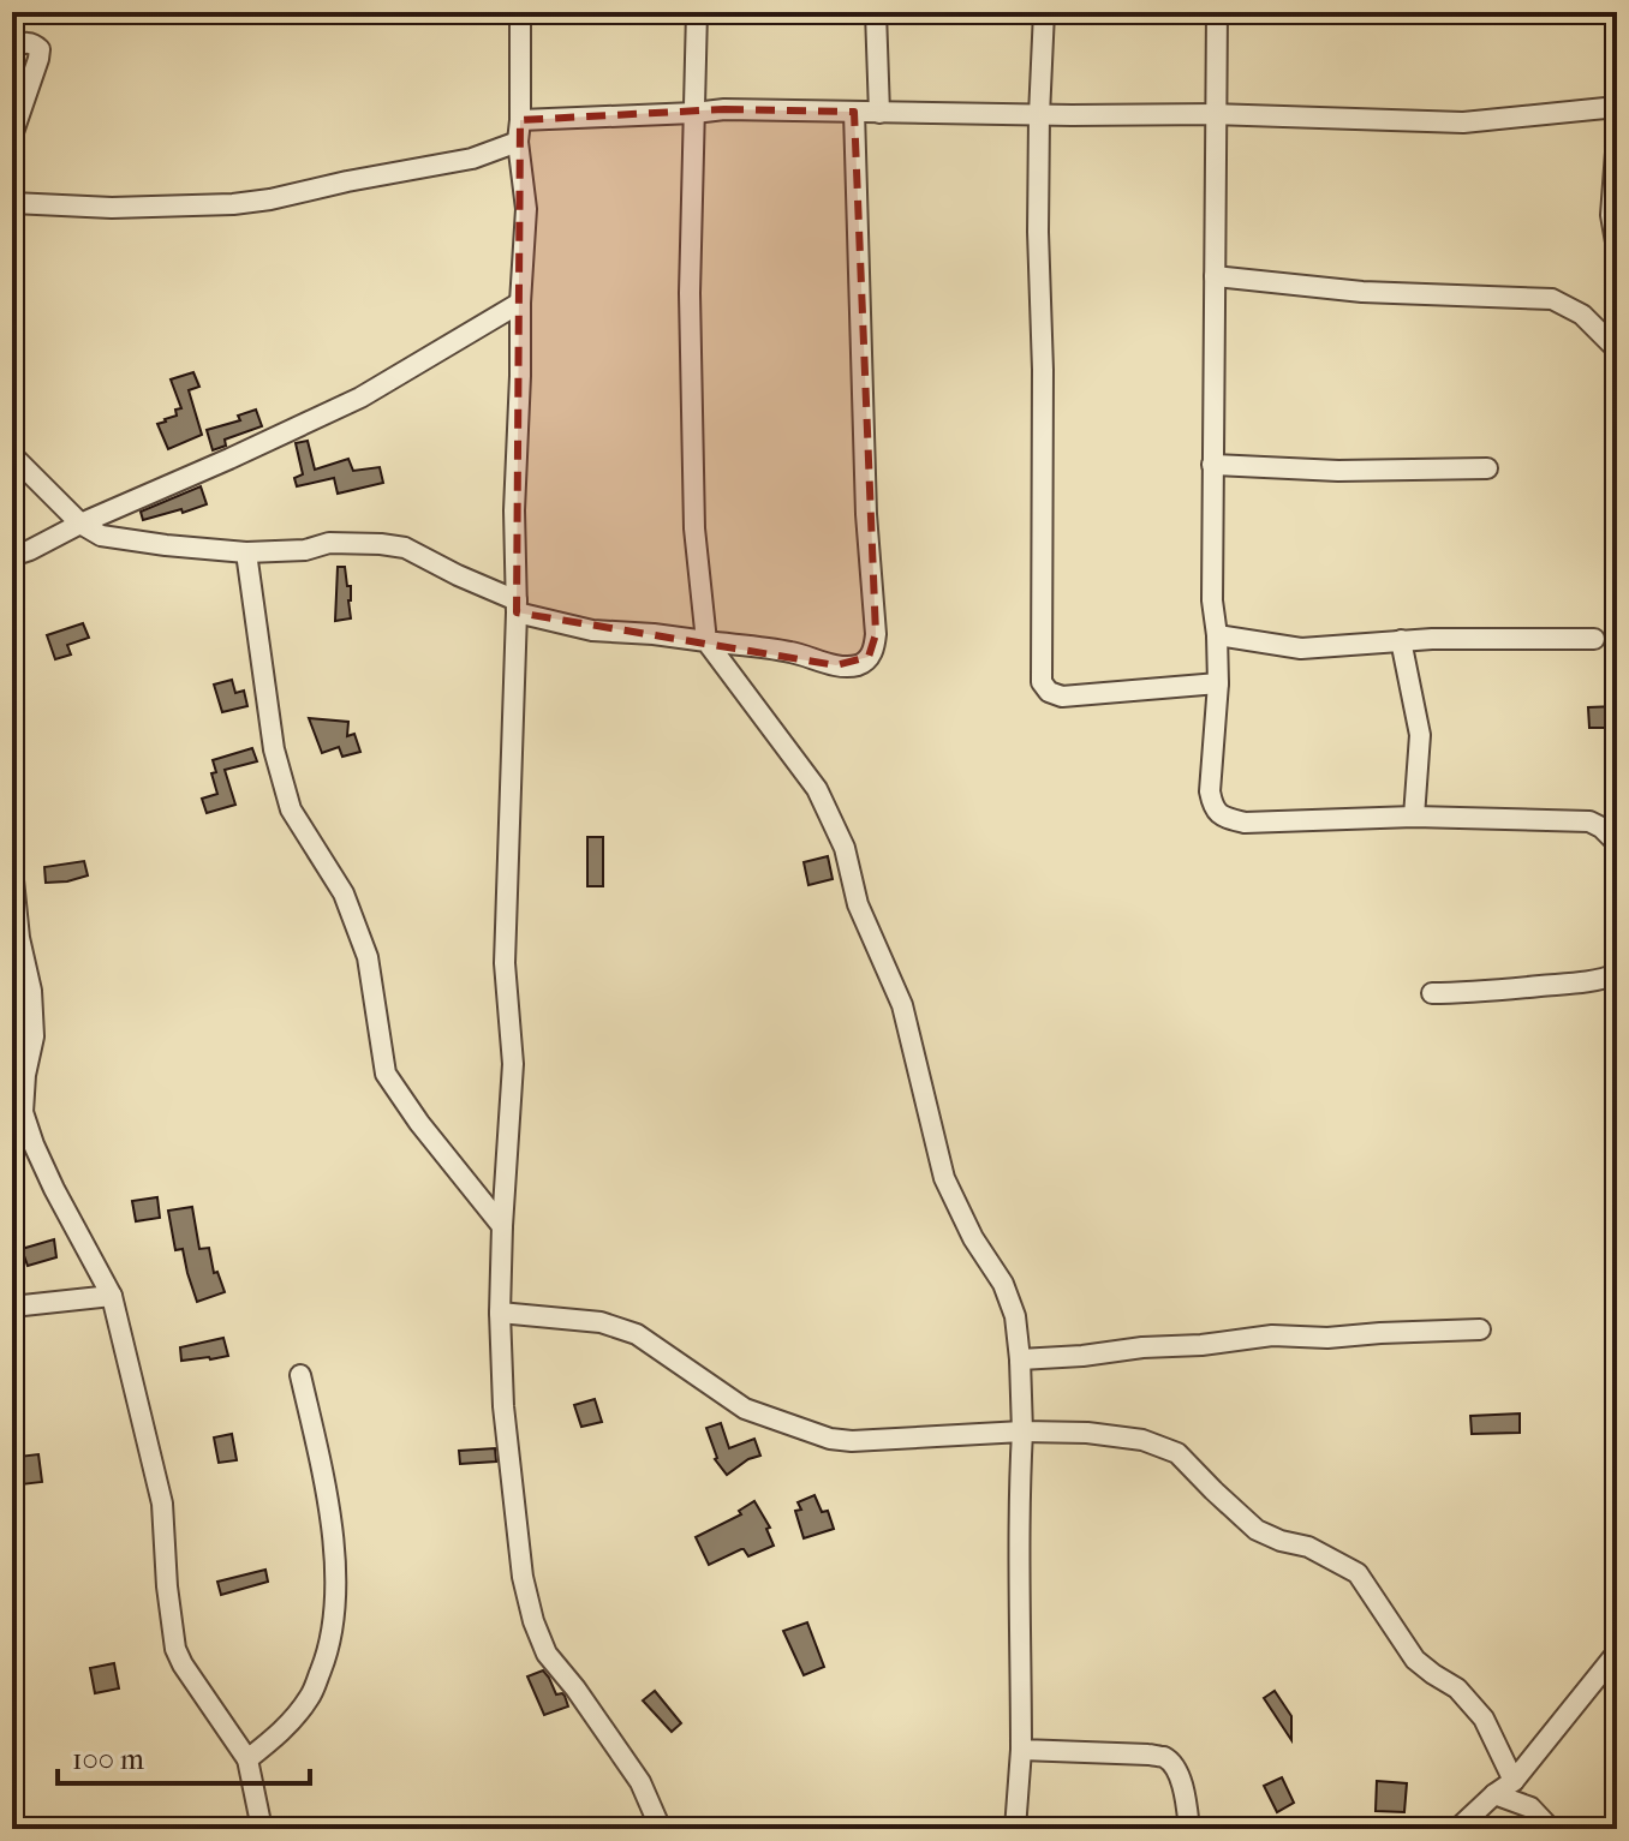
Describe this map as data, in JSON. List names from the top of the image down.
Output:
{
  "scale_bar": "100 m"
}
